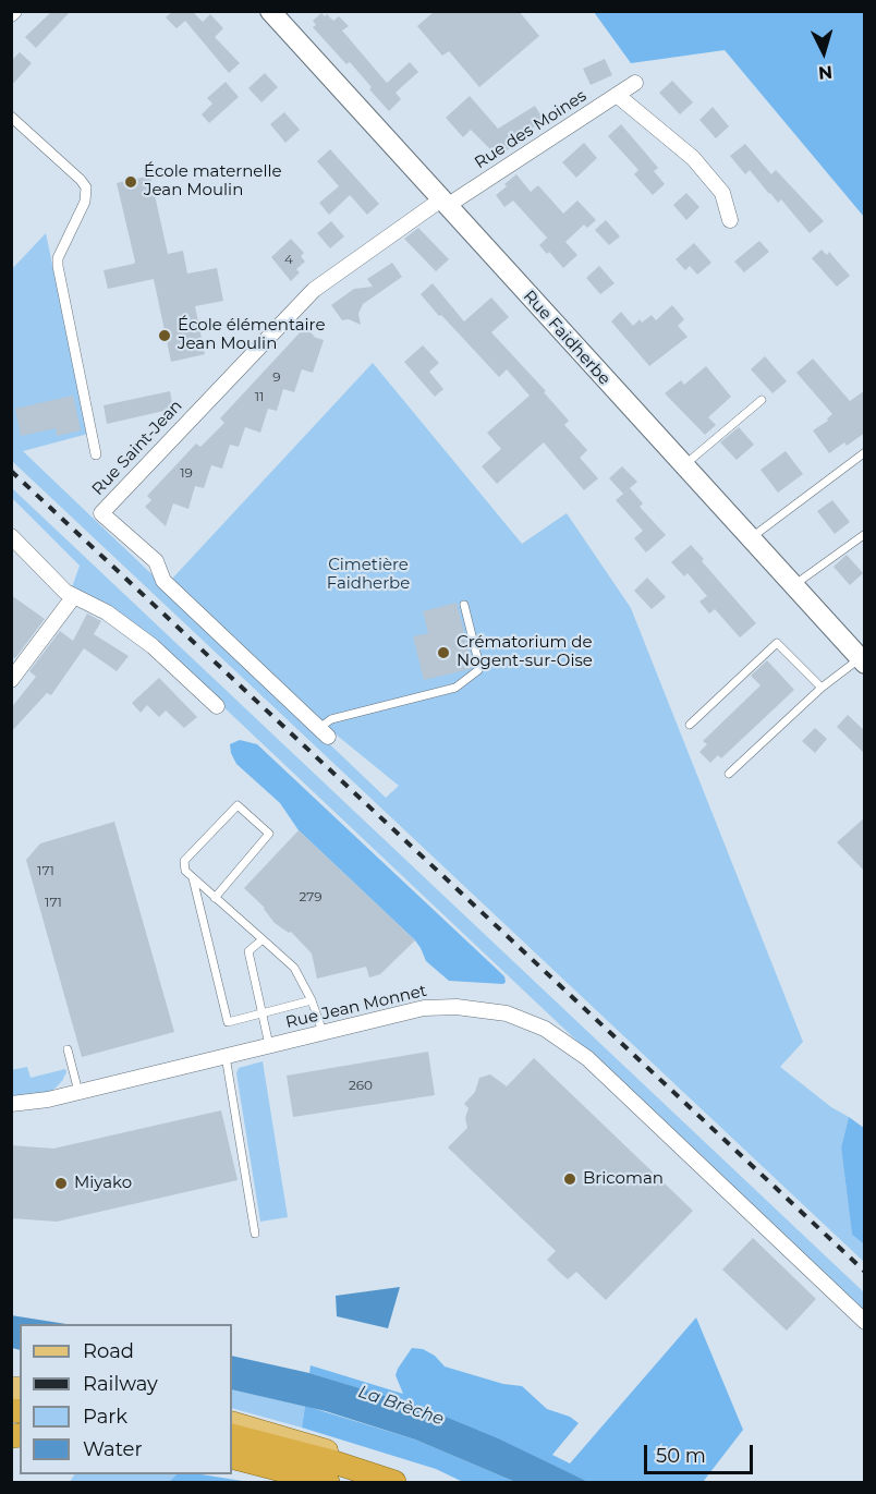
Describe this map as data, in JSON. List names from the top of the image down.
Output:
{
  "streets": {
    "main road": ["Rue Faidherbe"],
    "street": ["Rue des Moines", "Rue Saint-Jean", "Rue Jean Monnet"]
  },
  "crossings": [
    ["Rue des Moines", "Rue Faidherbe"],
    ["Rue des Moines", "Rue Saint-Jean"],
    ["Rue Faidherbe", "Rue Saint-Jean"]
  ],
  "water": ["La Brèche"],
  "parks": ["Cimetière Faidherbe"],
  "places": [
    "École maternelle Jean Moulin",
    "École élémentaire Jean Moulin",
    "Crématorium de Nogent-sur-Oise",
    "Bricoman",
    "Miyako"
  ],
  "house_numbers": [
    "4",
    "9",
    "11",
    "19",
    "171",
    "279",
    "171",
    "260"
  ],
  "legend": [
    "Road",
    "Railway",
    "Park",
    "Water"
  ],
  "scale_bar": "50 m",
  "north": "bottom"
}
